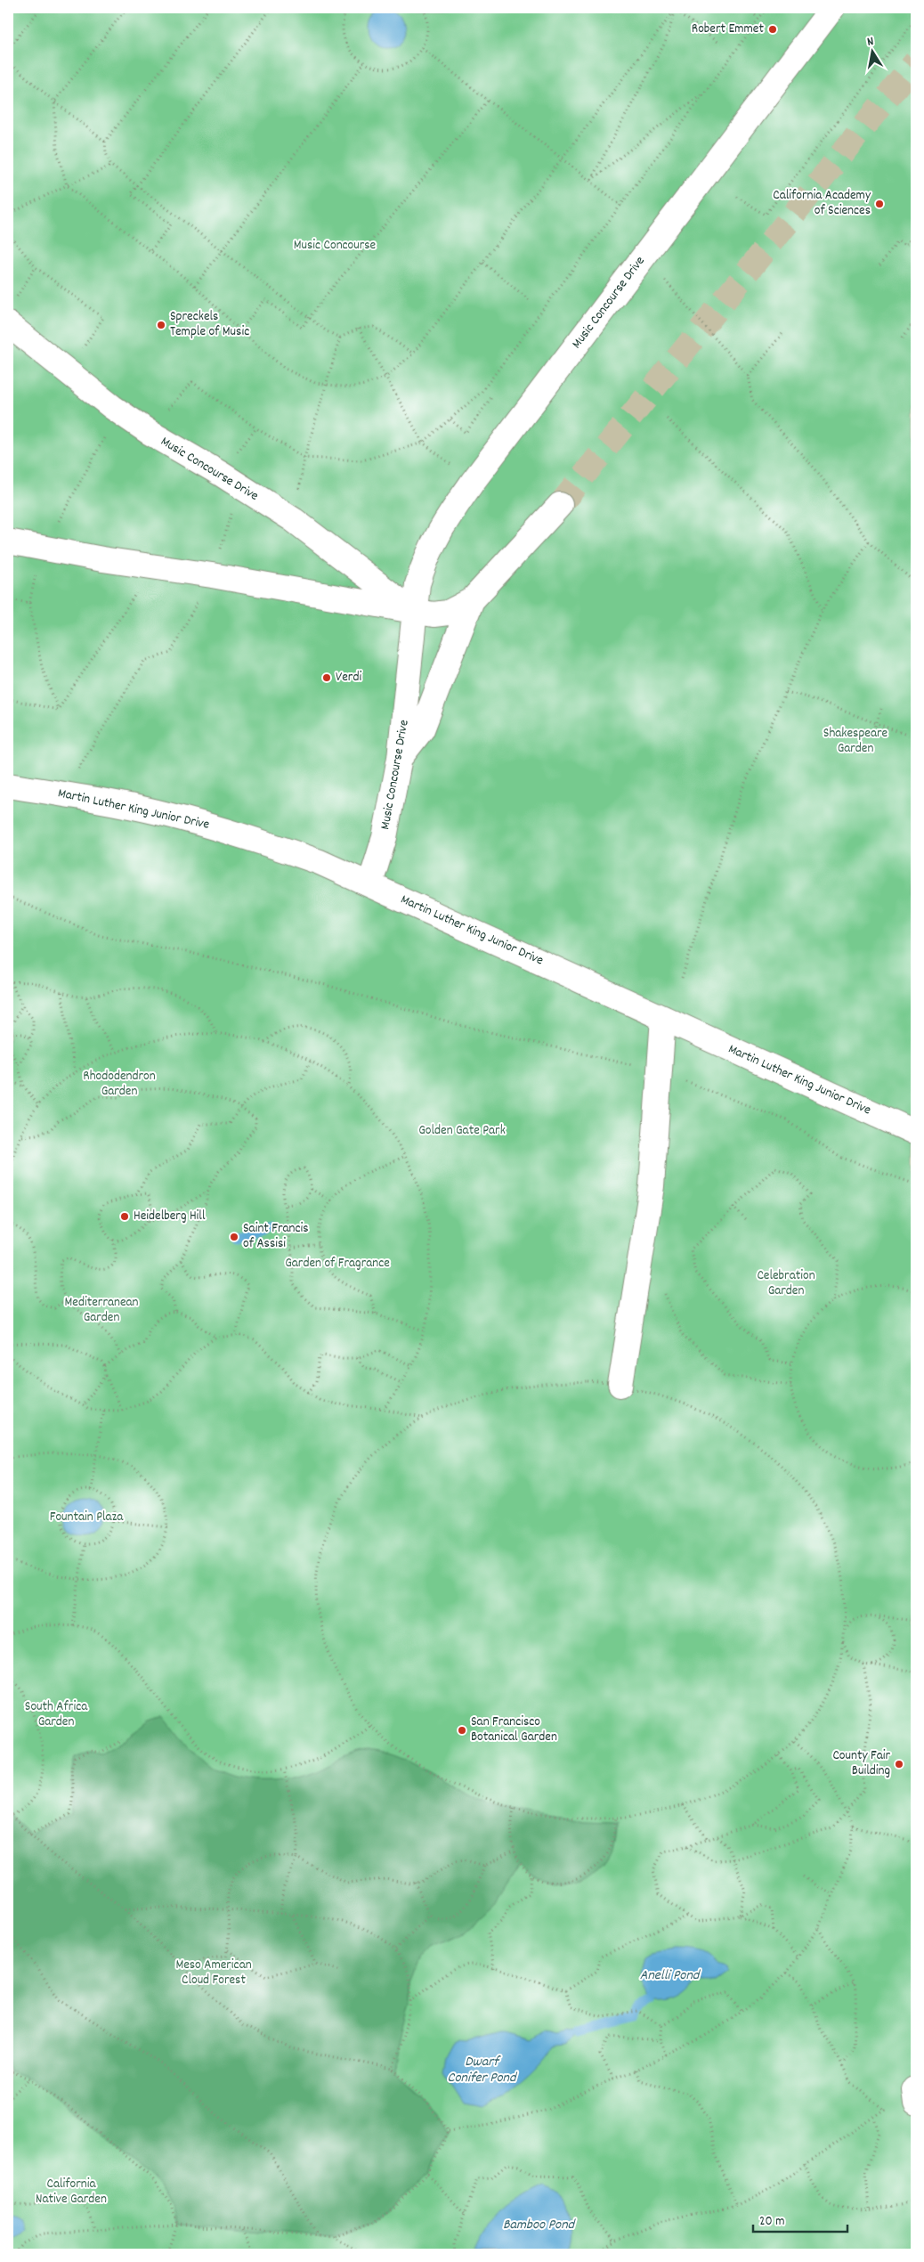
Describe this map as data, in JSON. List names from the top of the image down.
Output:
{
  "streets": {
    "street": ["Music Concourse Drive", "Martin Luther King Junior Drive"]
  },
  "crossings": [
    ["Music Concourse Drive", "Martin Luther King Junior Drive"]
  ],
  "water": ["Anelli Pond", "Dwarf Conifer Pond", "Bamboo Pond"],
  "parks": [
    "Music Concourse",
    "Shakespeare Garden",
    "Rhododendron Garden",
    "Golden Gate Park",
    "Garden of Fragrance",
    "Celebration Garden",
    "Mediterranean Garden",
    "Fountain Plaza",
    "South Africa Garden",
    "Meso American Cloud Forest",
    "California Native Garden"
  ],
  "places": [
    "Robert Emmet",
    "California Academy of Sciences",
    "Spreckels Temple of Music",
    "Verdi",
    "Heidelberg Hill",
    "Saint Francis of Assisi",
    "San Francisco Botanical Garden",
    "County Fair Building"
  ],
  "scale_bar": "20 m",
  "north": "top"
}
